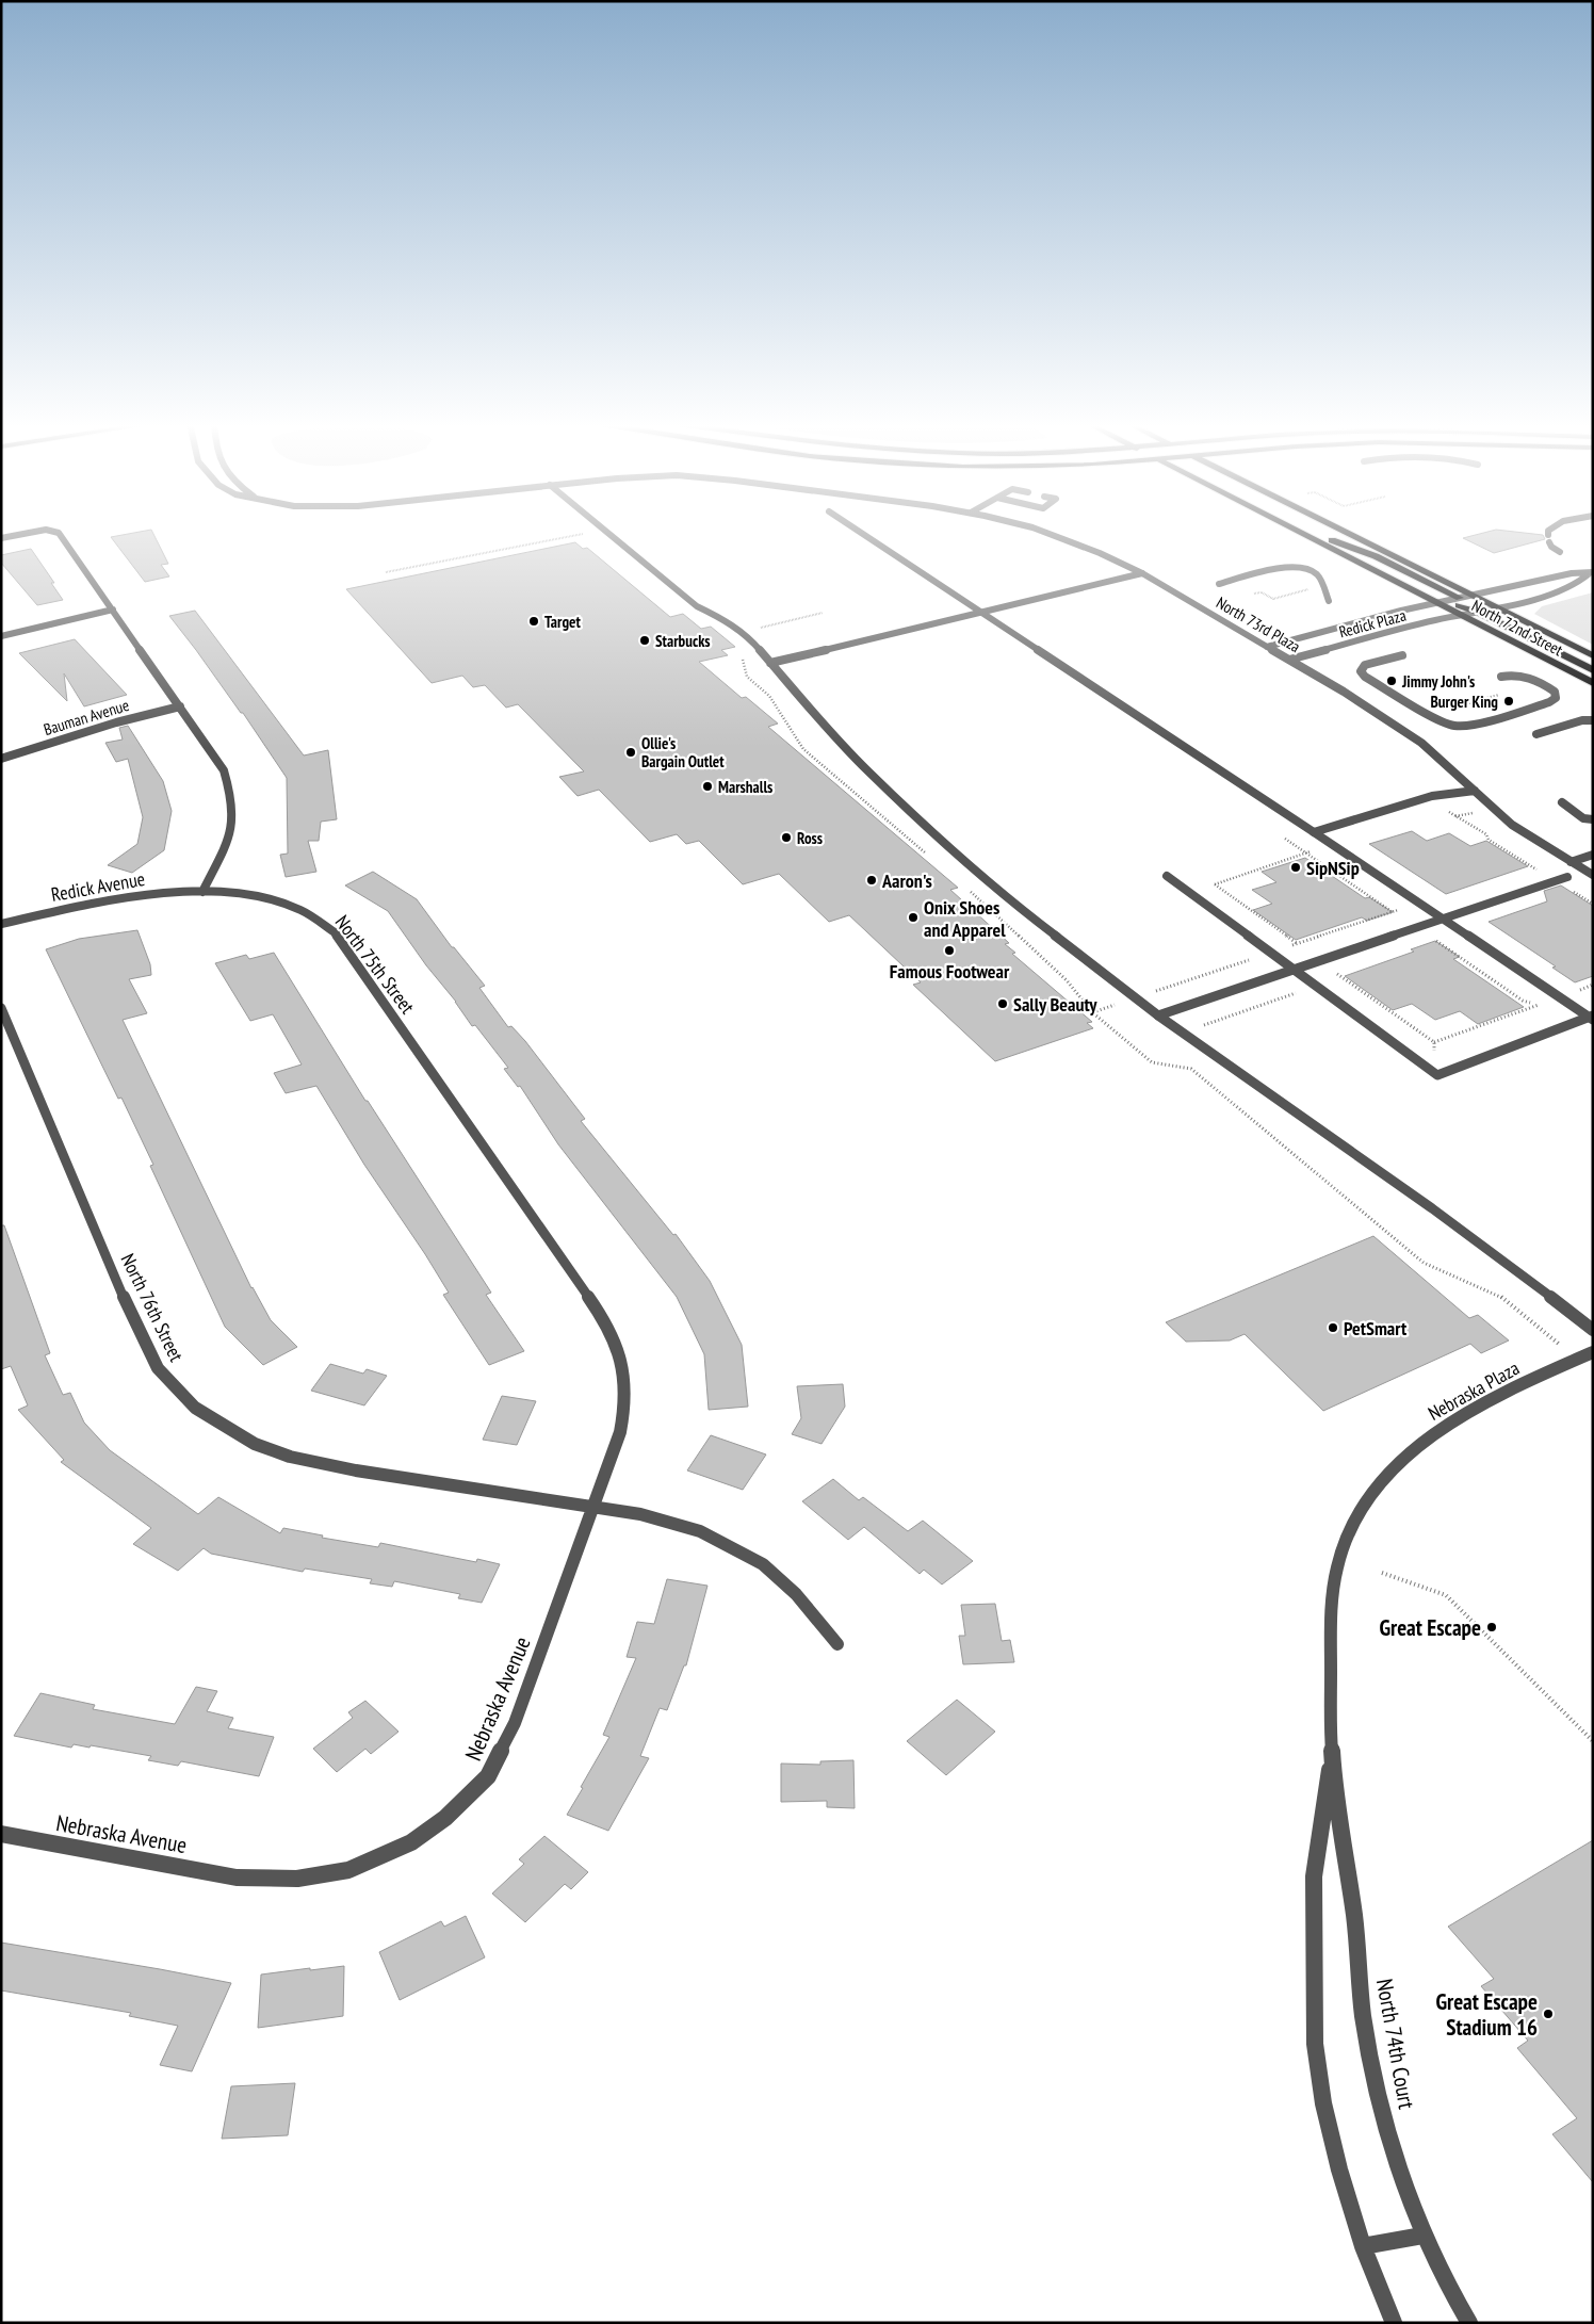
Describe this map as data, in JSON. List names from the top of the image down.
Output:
{
  "streets": {
    "main road": ["North 72nd Street"],
    "street": [
      "Redick Plaza",
      "North 73rd Plaza",
      "Bauman Avenue",
      "Redick Avenue",
      "North 75th Street",
      "North 76th Street",
      "Nebraska Plaza",
      "Nebraska Avenue",
      "North 74th Court"
    ]
  },
  "crossings": [
    ["Redick Plaza", "North 73rd Plaza"],
    ["Redick Plaza", "North 72nd Street"],
    ["Redick Avenue", "North 75th Street"],
    ["North 75th Street", "North 76th Street"],
    ["North 75th Street", "Nebraska Avenue"],
    ["North 76th Street", "Nebraska Avenue"],
    ["Nebraska Plaza", "North 74th Court"]
  ],
  "places": [
    "Target",
    "Starbucks",
    "Jimmy John's",
    "Burger King",
    "Ollie's Bargain Outlet",
    "Marshalls",
    "Ross",
    "SipNSip",
    "Aaron's",
    "Onix Shoes and Apparel",
    "Famous Footwear",
    "Sally Beauty",
    "PetSmart",
    "Great Escape",
    "Great Escape Stadium 16"
  ]
}
